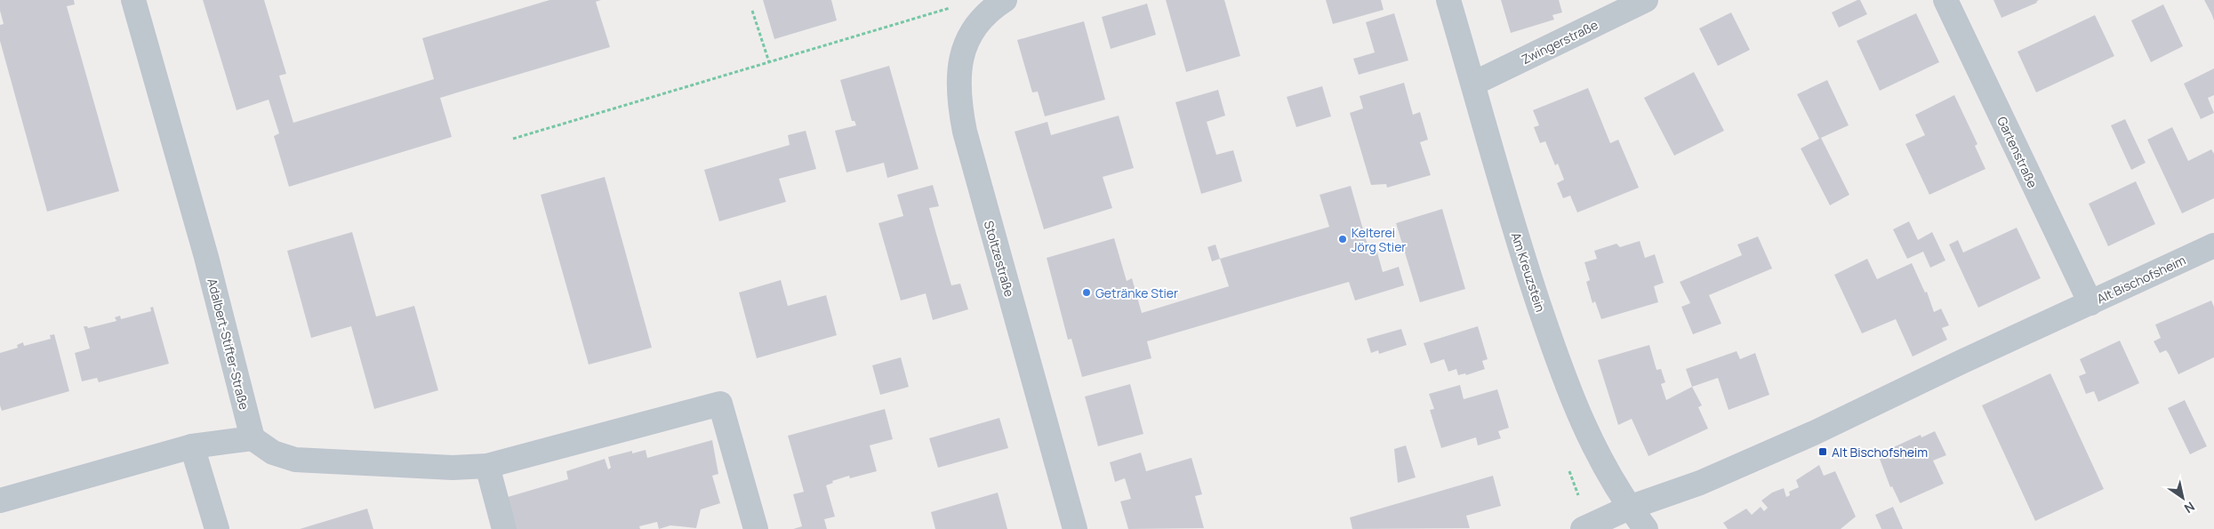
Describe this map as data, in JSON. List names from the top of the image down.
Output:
{
  "streets": {
    "street": [
      "Zwingerstraße",
      "Gartenstraße",
      "Stoltzestraße",
      "Am Kreuzstein",
      "Alt Bischofsheim",
      "Adalbert-Stifter-Straße"
    ]
  },
  "crossings": [
    ["Zwingerstraße", "Am Kreuzstein"],
    ["Gartenstraße", "Alt Bischofsheim"],
    ["Am Kreuzstein", "Alt Bischofsheim"]
  ],
  "places": {
    "other": ["Kelterei Jörg Stier", "Getränke Stier"],
    "transit": ["Alt Bischofsheim"]
  },
  "north": "bottom right"
}
